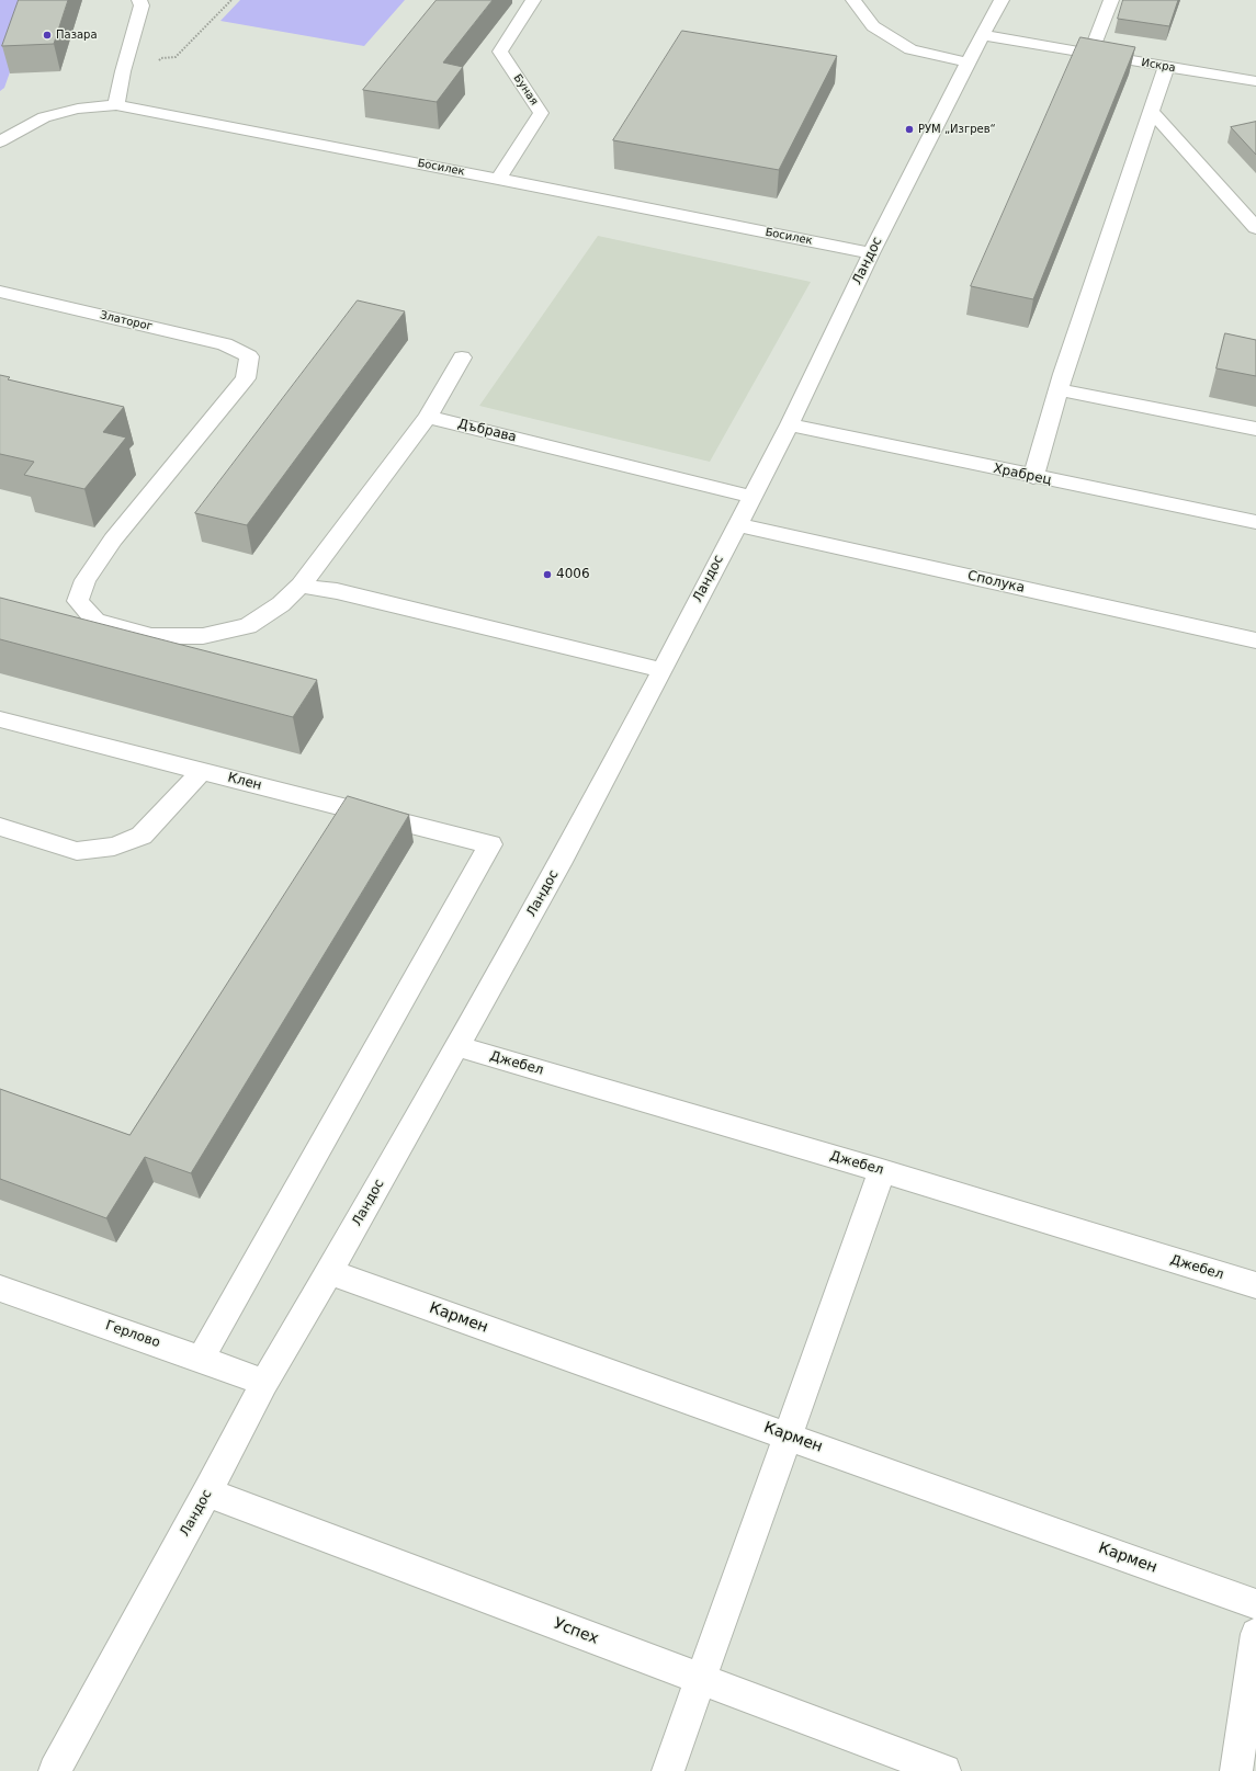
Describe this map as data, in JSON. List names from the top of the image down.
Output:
{
  "streets": {
    "street": [
      "Искра",
      "Буная",
      "Босилек",
      "Ландос",
      "Златорог",
      "Дъбрава",
      "Храбрец",
      "Сполука",
      "Клен",
      "Джебел",
      "Кармен",
      "Герлово",
      "Успех"
    ]
  },
  "crossings": [
    ["Искра", "Ландос"],
    ["Буная", "Босилек"],
    ["Босилек", "Ландос"],
    ["Ландос", "Дъбрава"],
    ["Ландос", "Храбрец"],
    ["Ландос", "Сполука"],
    ["Ландос", "Джебел"],
    ["Ландос", "Кармен"],
    ["Ландос", "Герлово"],
    ["Ландос", "Успех"],
    ["Клен", "Герлово"]
  ],
  "places": ["Пазара", "РУМ „Изгрев“", "4006"]
}
